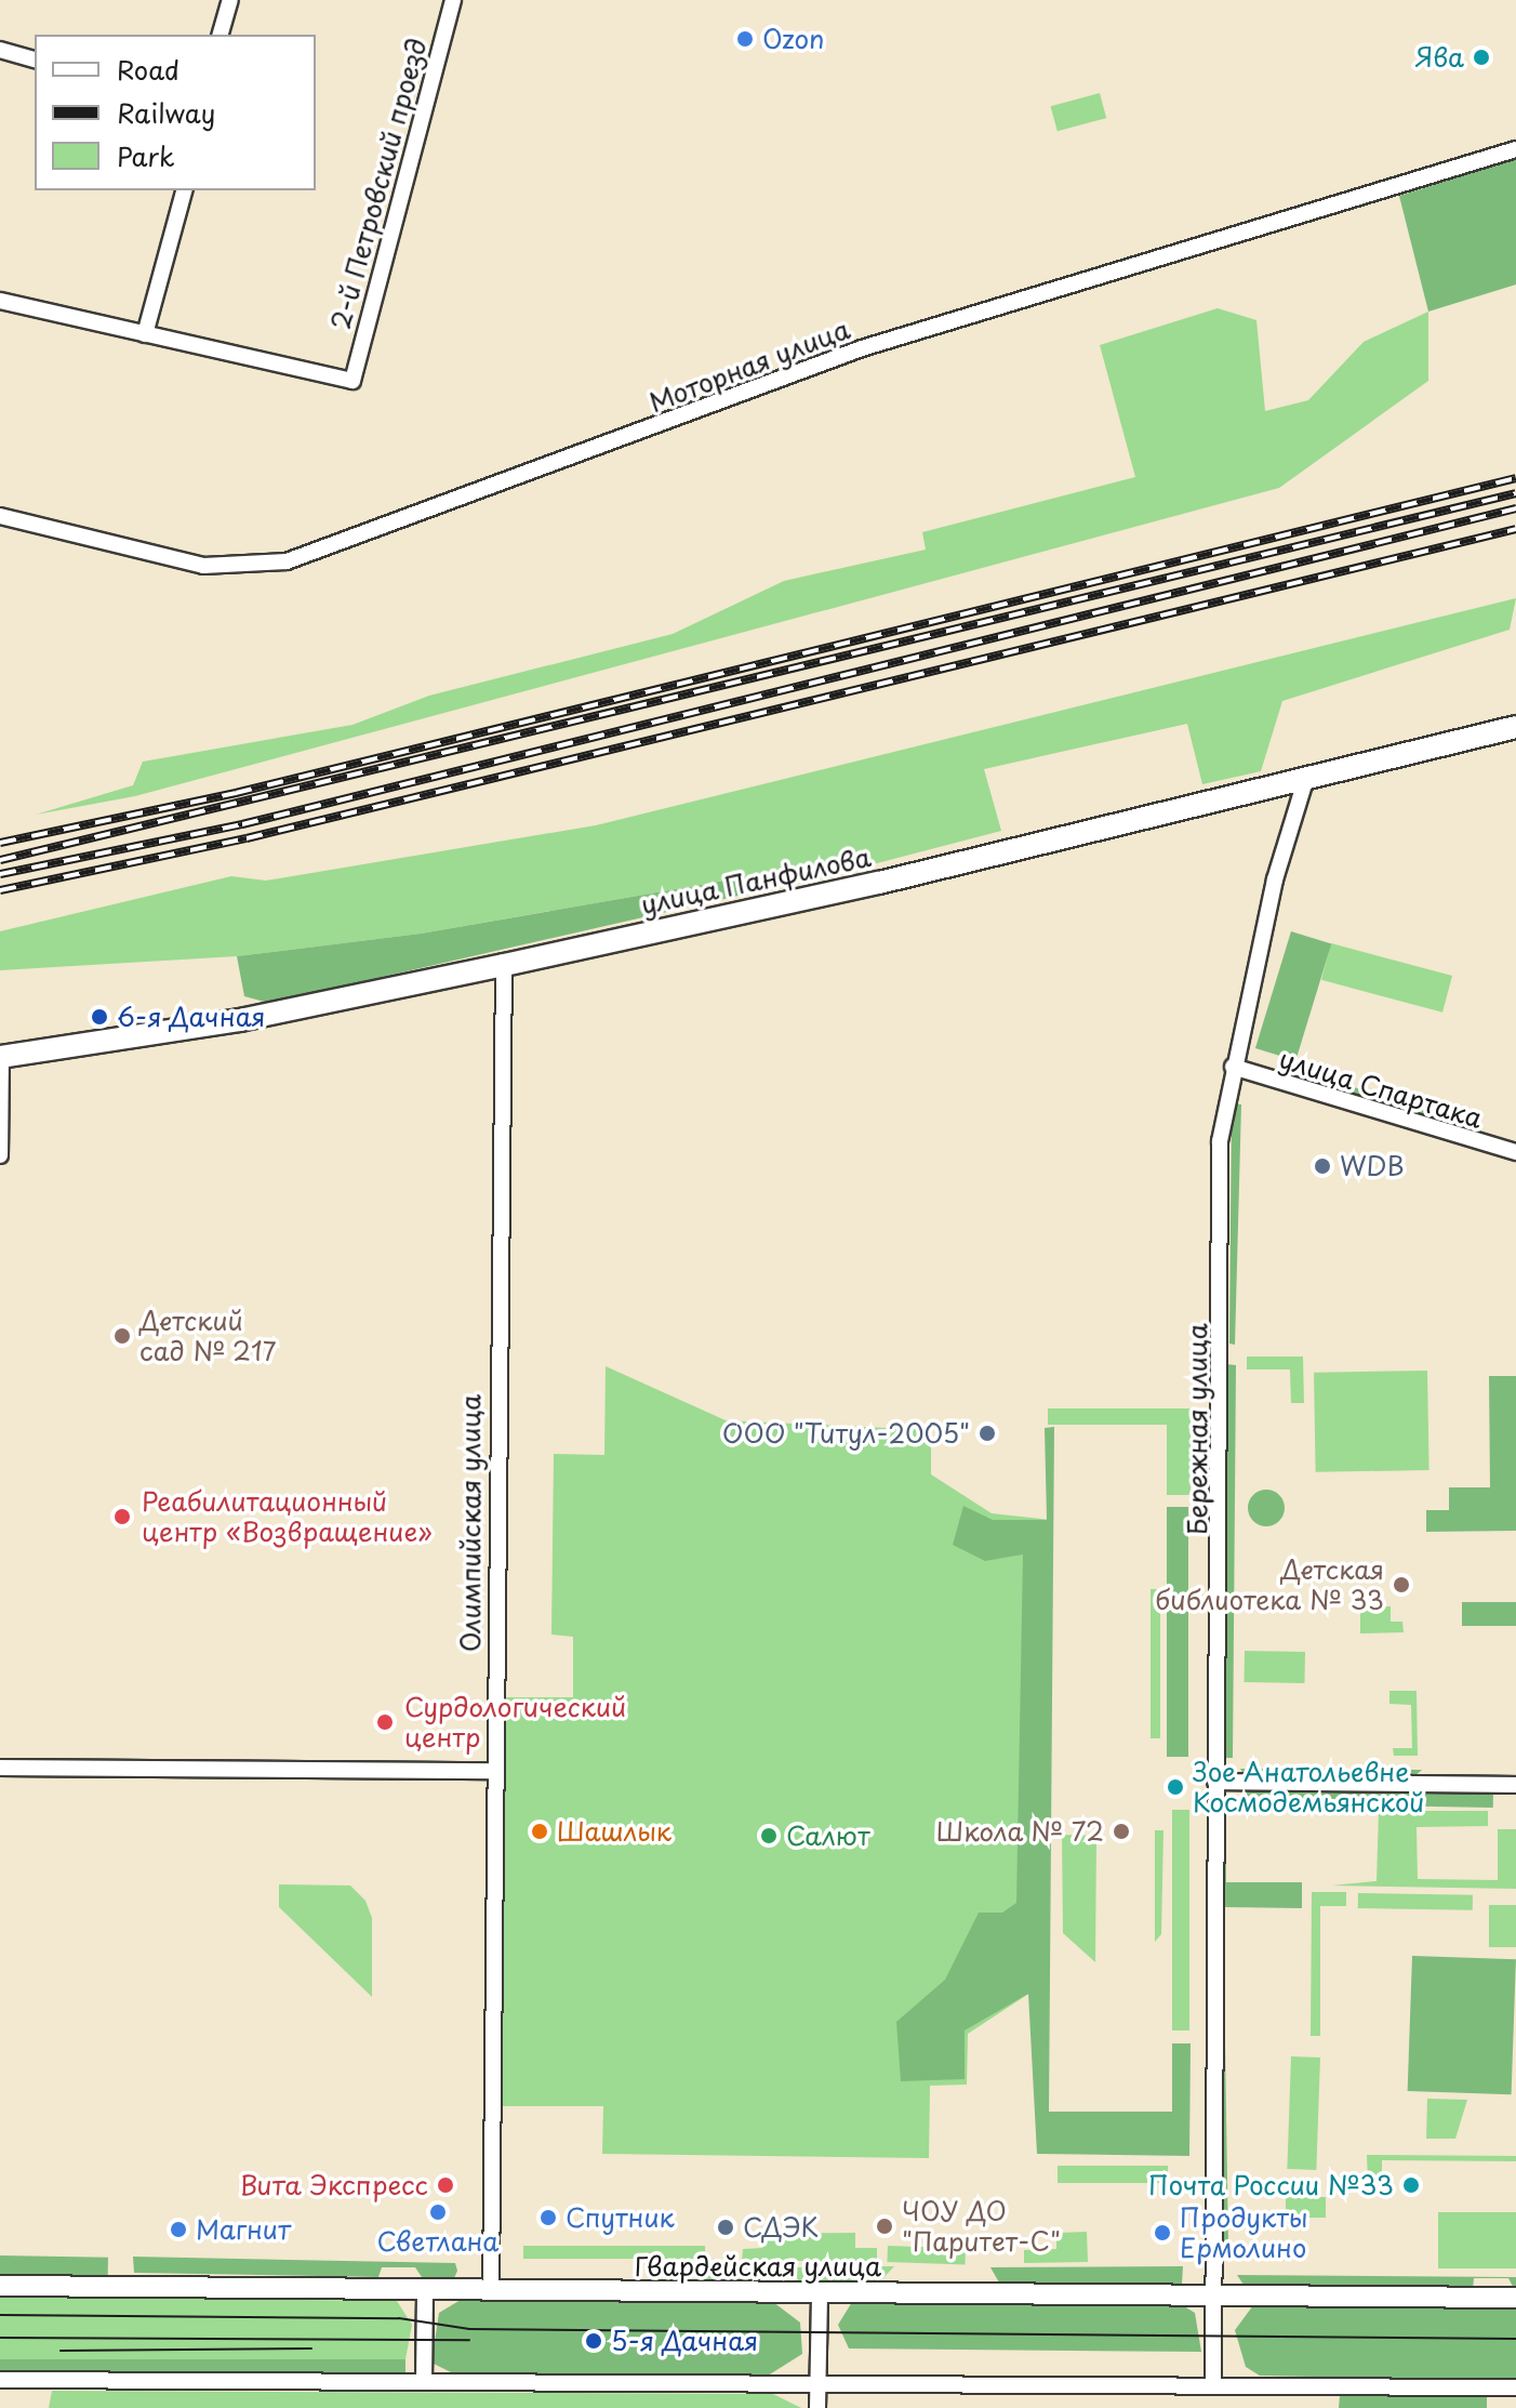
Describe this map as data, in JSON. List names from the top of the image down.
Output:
{
  "streets": {
    "main road": ["улица Панфилова"],
    "street": [
      "2-й Петровский проезд",
      "Моторная улица",
      "улица Спартака",
      "Бережная улица",
      "Олимпийская улица",
      "Гвардейская улица"
    ]
  },
  "crossings": [
    ["улица Панфилова", "Бережная улица"],
    ["улица Панфилова", "Олимпийская улица"],
    ["улица Спартака", "Бережная улица"],
    ["Бережная улица", "Гвардейская улица"],
    ["Олимпийская улица", "Гвардейская улица"]
  ],
  "places": [
    "Ozon",
    "Ява",
    "6-я Дачная",
    "WDB",
    "Детский сад № 217",
    "ООО \"Титул-2005\"",
    "Реабилитационный центр «Возвращение»",
    "Детская библиотека № 33",
    "Сурдологический центр",
    "Зое Анатольевне Космодемьянской",
    "Шашлык",
    "Школа № 72",
    "Салют",
    "Вита Экспресс",
    "Почта России №33",
    "Светлана",
    "Спутник",
    "ЧОУ ДО \"Паритет-С\"",
    "СДЭК",
    "Магнит",
    "Продукты Ермолино",
    "5-я Дачная"
  ],
  "legend": ["Road", "Railway", "Park"]
}
